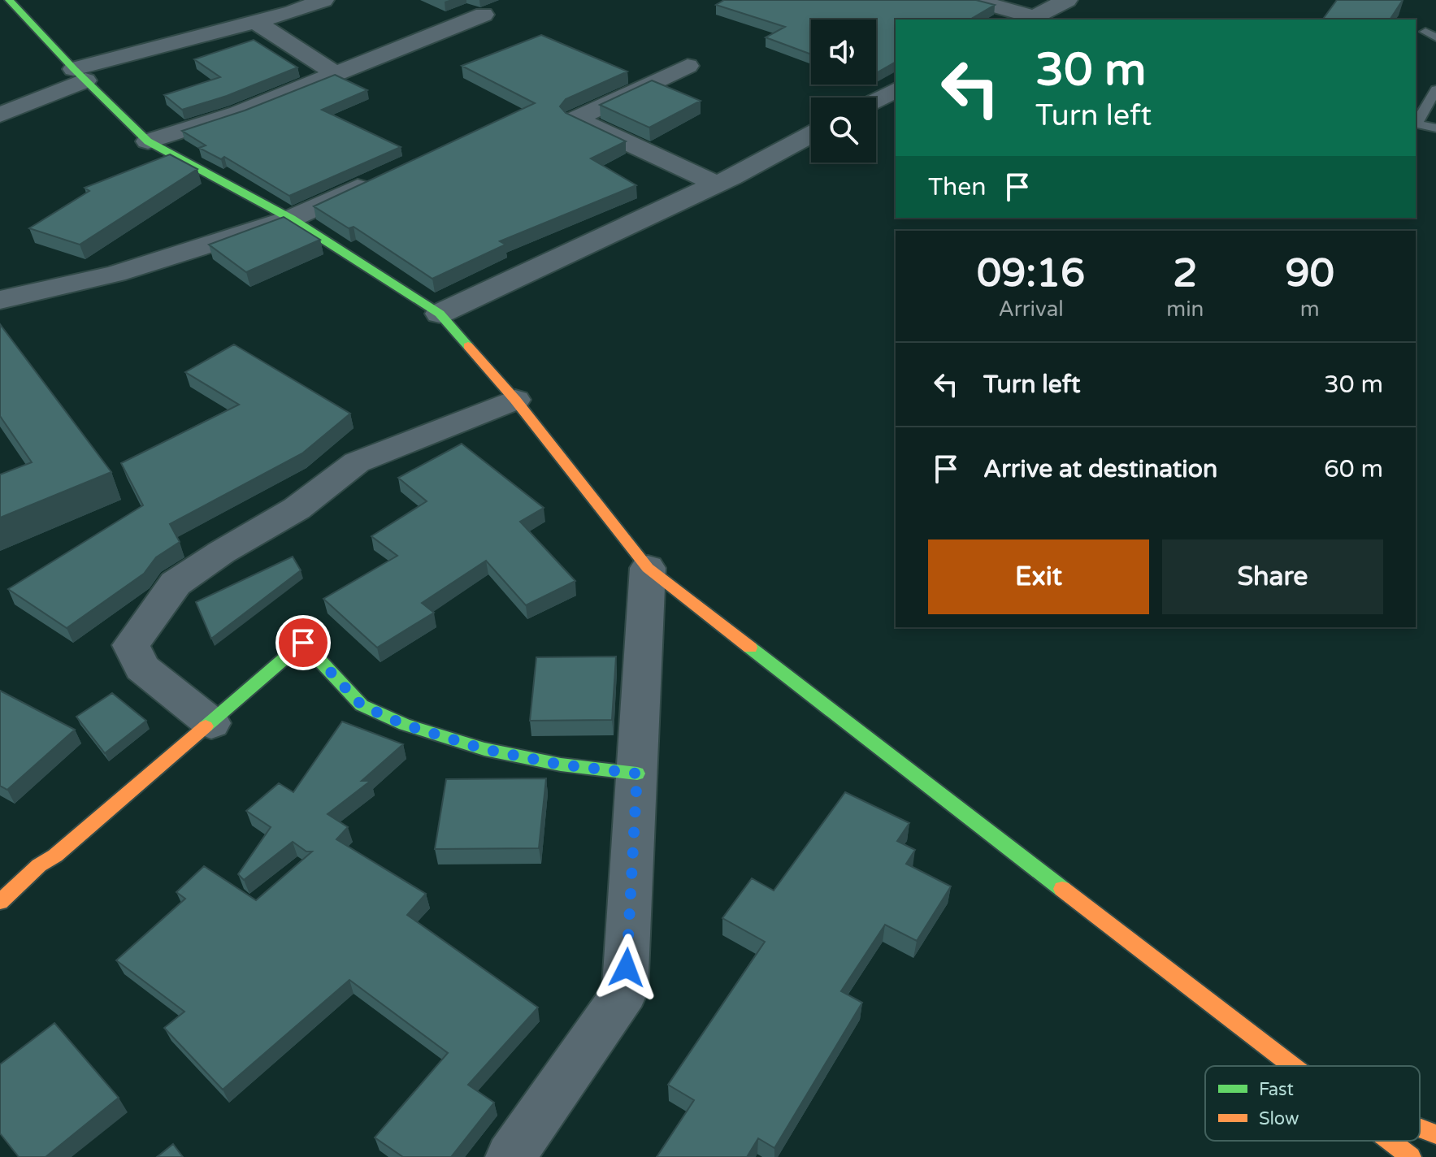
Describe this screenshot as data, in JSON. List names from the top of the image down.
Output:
{
  "legend": ["Fast", "Slow"],
  "page": {
    "turn": ["30 m", "Turn left"],
    "then": "Then",
    "eta": [
      "09:16",
      "Arrival",
      "2",
      "min",
      "90",
      "m"
    ],
    "list": [
      {
        "name": "Turn left",
        "value": "30 m"
      },
      {
        "name": "Arrive at destination",
        "value": "60 m"
      }
    ],
    "buttons": ["Exit", "Share"]
  }
}
